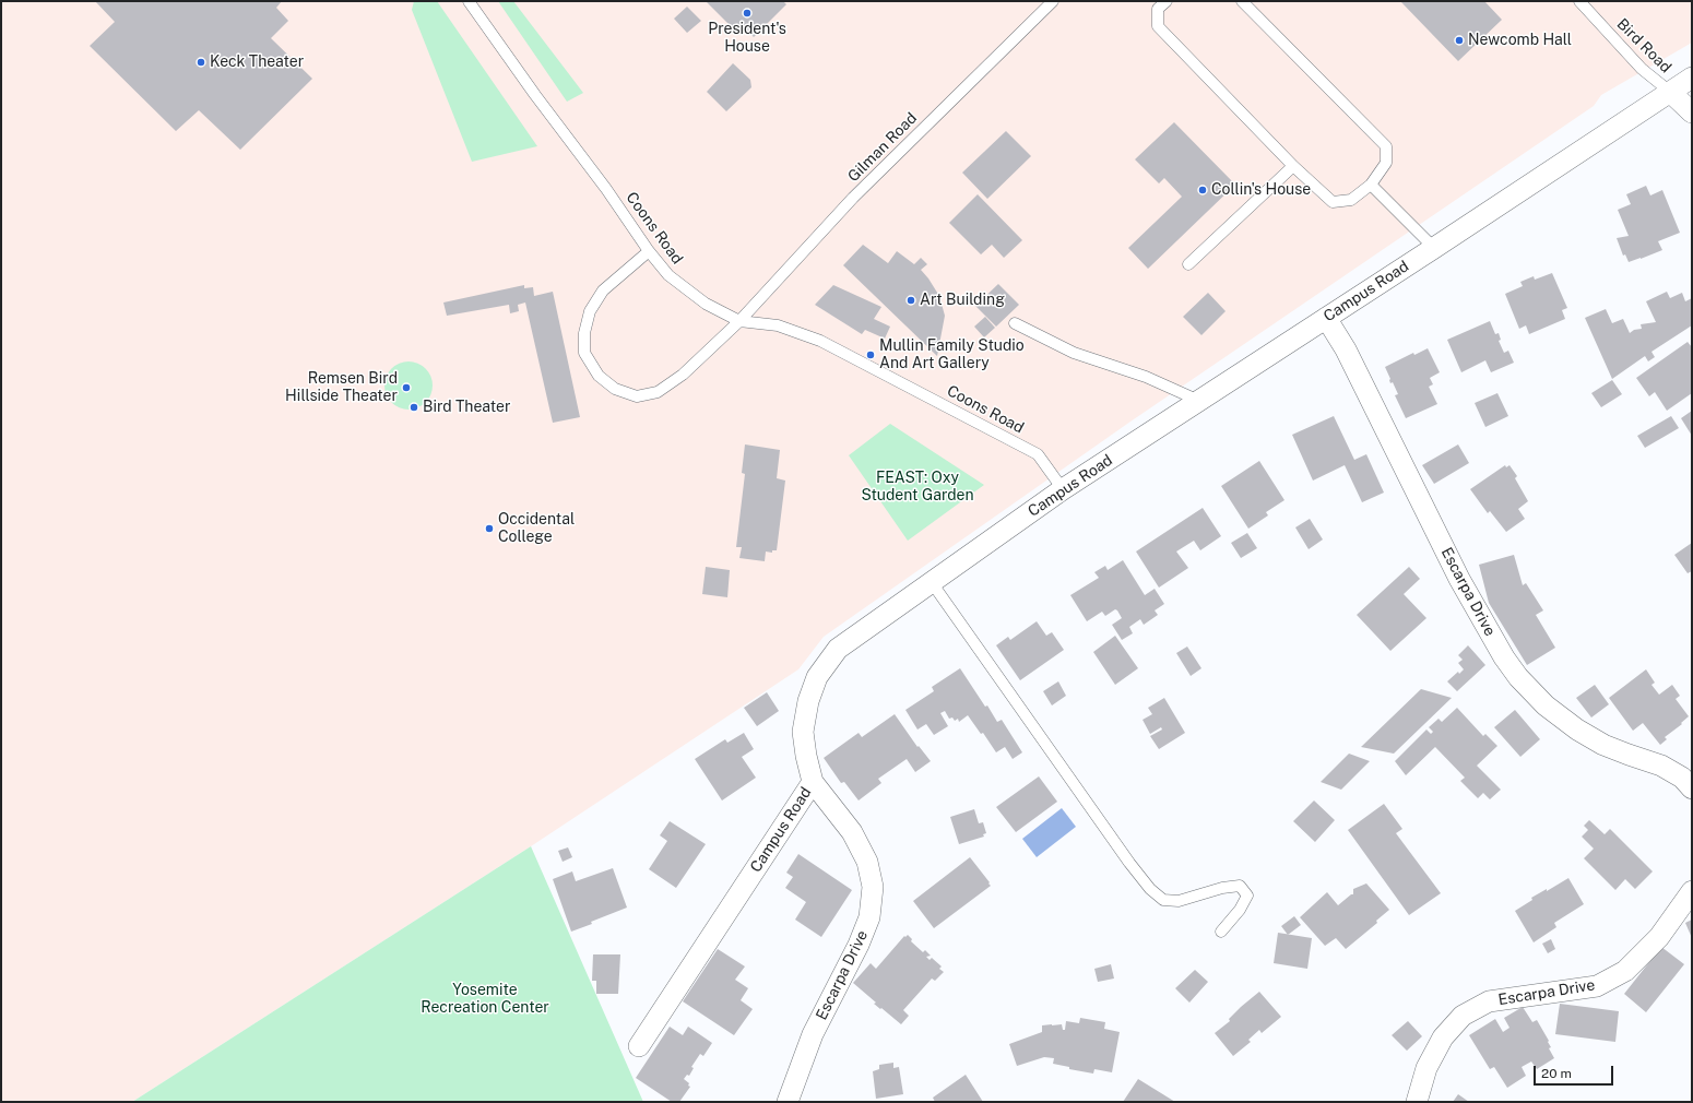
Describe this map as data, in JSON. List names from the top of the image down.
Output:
{
  "streets": {
    "street": ["Campus Road", "Escarpa Drive"],
    "lane": ["Bird Road", "Gilman Road", "Coons Road"]
  },
  "crossings": [
    ["Bird Road", "Campus Road"],
    ["Gilman Road", "Coons Road"],
    ["Coons Road", "Campus Road"],
    ["Campus Road", "Escarpa Drive"]
  ],
  "parks": ["FEAST: Oxy Student Garden", "Yosemite Recreation Center"],
  "places": [
    "President's House",
    "Newcomb Hall",
    "Keck Theater",
    "Collin's House",
    "Art Building",
    "Mullin Family Studio And Art Gallery",
    "Remsen Bird Hillside Theater",
    "Bird Theater",
    "Occidental College"
  ],
  "scale_bar": "20 m"
}
